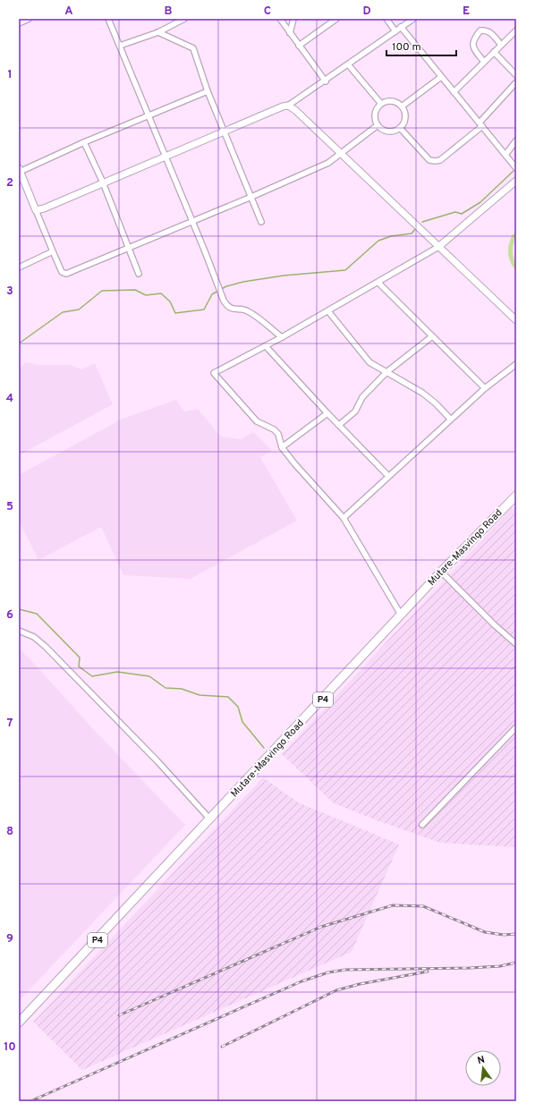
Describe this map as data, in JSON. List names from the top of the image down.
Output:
{
  "streets": {
    "highway": ["Mutare-Masvingo Road", "P4"]
  },
  "scale_bar": "100 m",
  "north": "top",
  "grid": {
    "columns": [
      "A",
      "B",
      "C",
      "D",
      "E"
    ],
    "rows": [
      "1",
      "2",
      "3",
      "4",
      "5",
      "6",
      "7",
      "8",
      "9",
      "10"
    ]
  }
}
